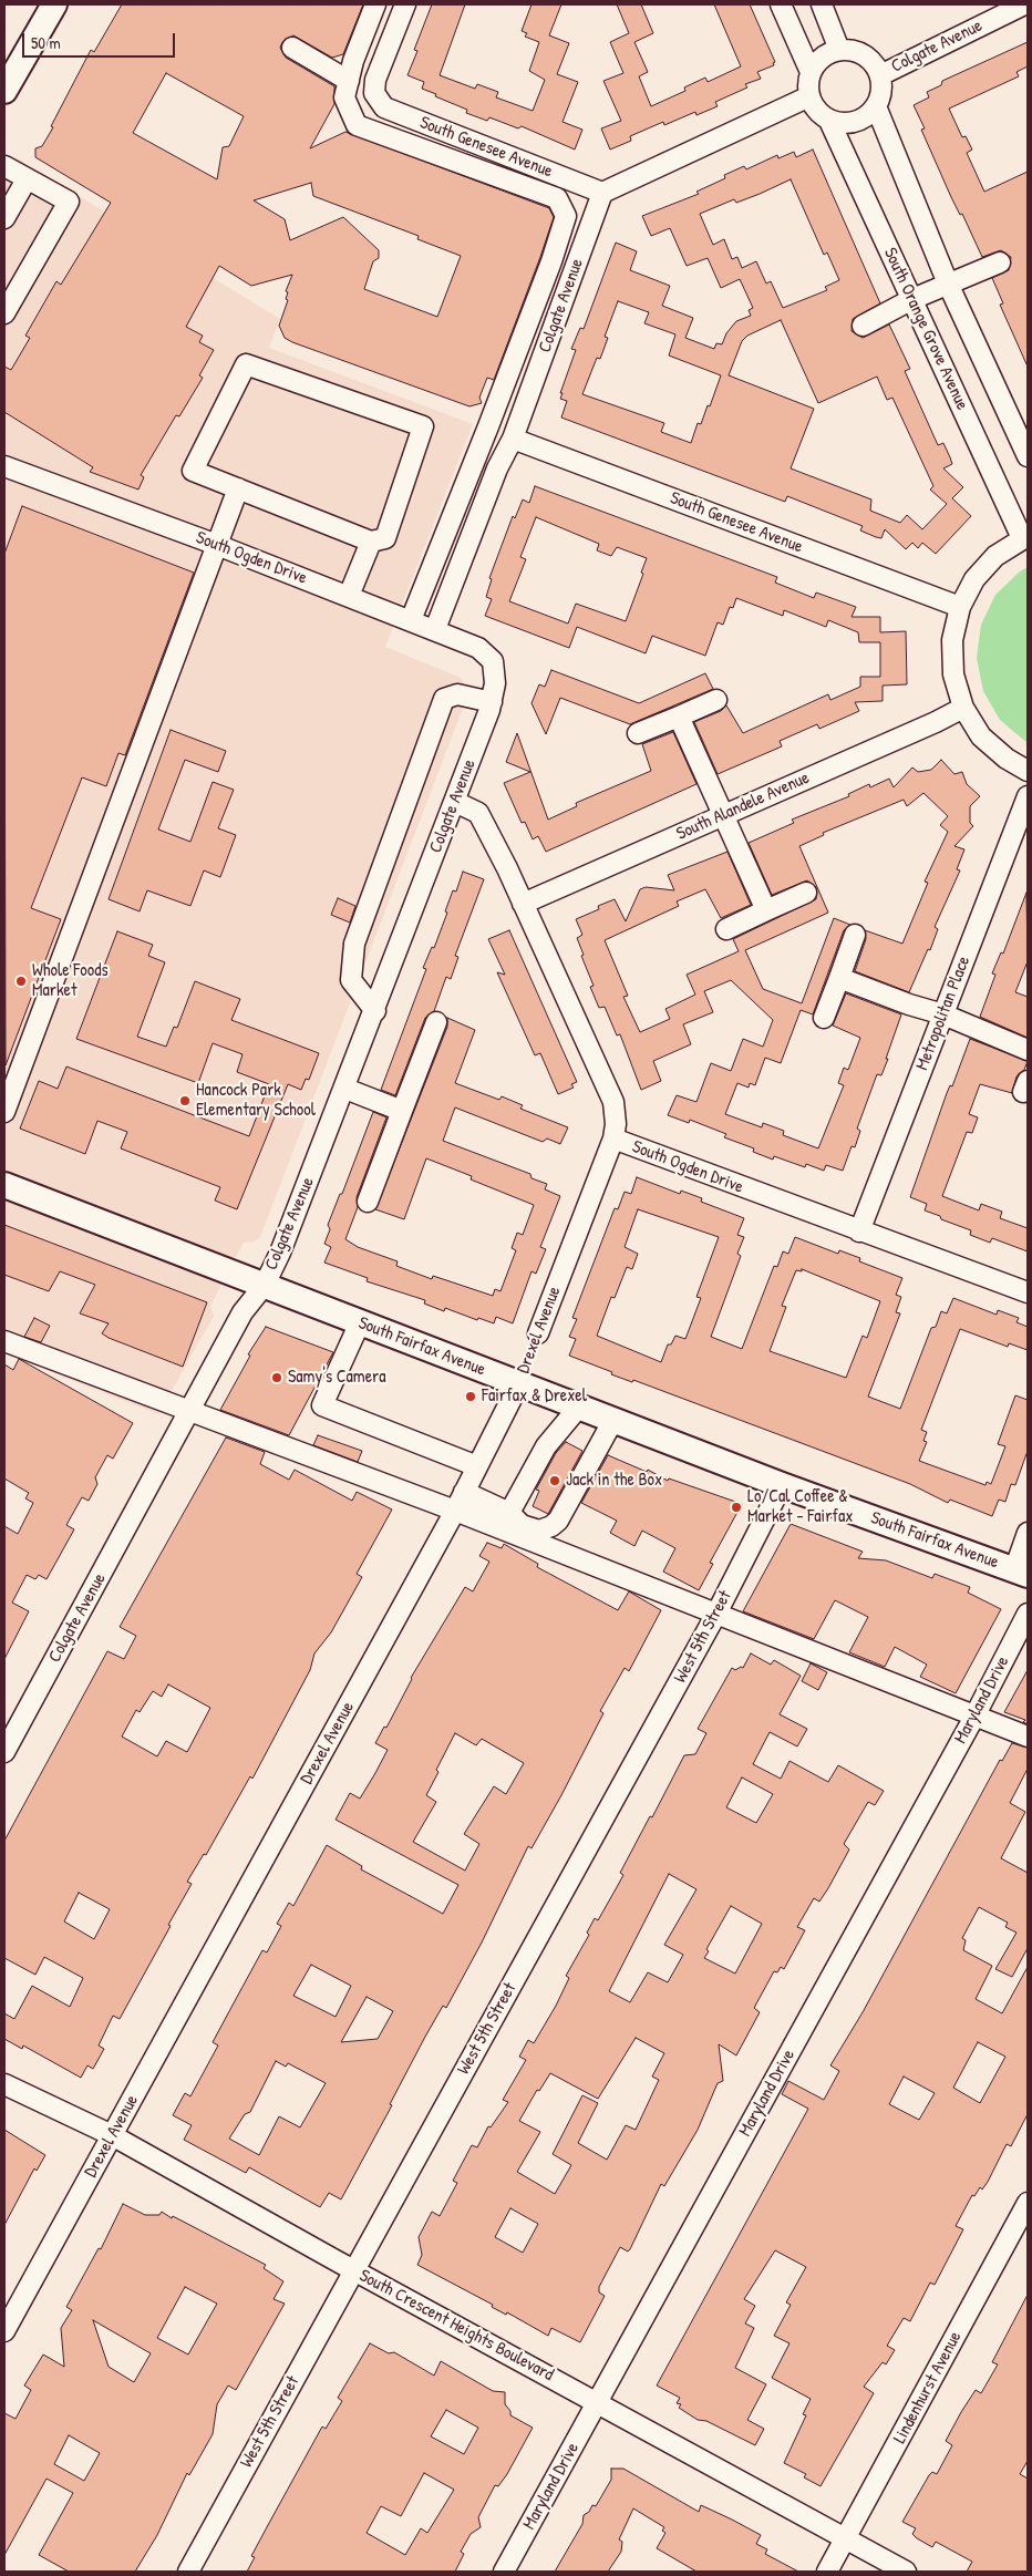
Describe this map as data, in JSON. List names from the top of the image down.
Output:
{
  "streets": {
    "main road": ["South Fairfax Avenue"],
    "street": [
      "Colgate Avenue",
      "South Genesee Avenue",
      "South Orange Grove Avenue",
      "South Ogden Drive",
      "South Alandele Avenue",
      "Metropolitan Place",
      "Drexel Avenue",
      "West 5th Street",
      "Maryland Drive",
      "South Crescent Heights Boulevard",
      "Lindenhurst Avenue"
    ]
  },
  "crossings": [
    ["Colgate Avenue", "South Genesee Avenue"],
    ["Colgate Avenue", "South Orange Grove Avenue"],
    ["Colgate Avenue", "South Ogden Drive"],
    ["Colgate Avenue", "South Fairfax Avenue"],
    ["South Ogden Drive", "South Alandele Avenue"],
    ["South Ogden Drive", "Metropolitan Place"],
    ["South Ogden Drive", "Drexel Avenue"],
    ["Drexel Avenue", "South Fairfax Avenue"],
    ["Drexel Avenue", "South Crescent Heights Boulevard"],
    ["South Fairfax Avenue", "West 5th Street"],
    ["West 5th Street", "South Crescent Heights Boulevard"],
    ["Maryland Drive", "South Crescent Heights Boulevard"],
    ["South Crescent Heights Boulevard", "Lindenhurst Avenue"]
  ],
  "places": [
    "Whole Foods Market",
    "Hancock Park Elementary School",
    "Samy's Camera",
    "Fairfax & Drexel",
    "Jack in the Box",
    "Lo/Cal Coffee & Market - Fairfax"
  ],
  "scale_bar": "50 m"
}
